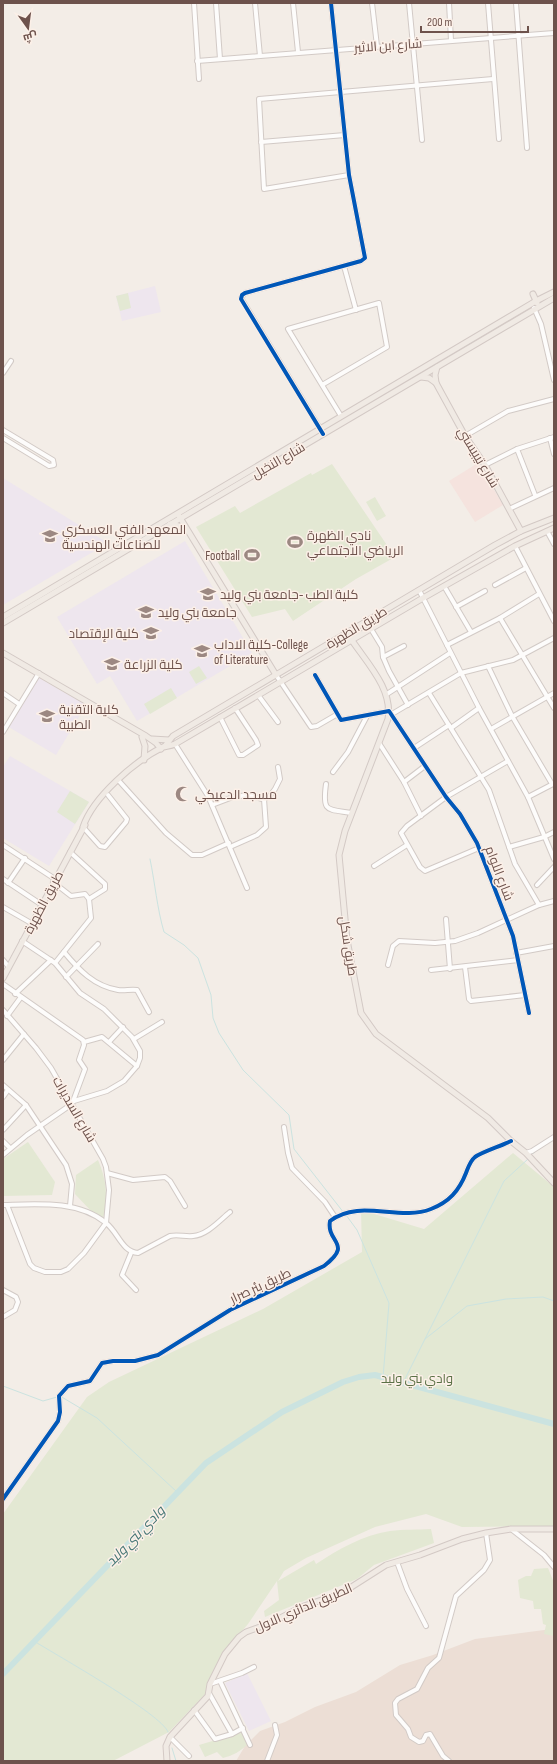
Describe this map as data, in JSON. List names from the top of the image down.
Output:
{
  "streets": {
    "main road": [
      "شارع تيبيستي",
      "شارع النخيل",
      "طريق الظهرة",
      "طريق شكل",
      "الطريق الدائري الاول"
    ],
    "street": [
      "شارع ابن الاثير",
      "شارع اللوام",
      "شارع السديرات",
      "طريق بئر صرار"
    ]
  },
  "crossings": [
    ["شارع تيبيستي", "طريق الظهرة"],
    ["طريق الظهرة", "طريق شكل"],
    ["شارع اللوام", "طريق شكل"]
  ],
  "water": ["وادي بني وليد"],
  "parks": ["وادي بني وليد"],
  "places": {
    "school or university": [
      "المعهد الفني العسكري للصناعات الهندسية",
      "كلية الطب -جامعة بني وليد",
      "جامعة بني وليد",
      "كلية الإقتصاد",
      "كلية الاداب-College of Literature",
      "كلية الزراعة",
      "كلية التقنية الطبية"
    ],
    "sports": ["نادي الظهرة الرياضي الاجتماعي", "Football"],
    "mosque": ["مسجد الدعيكي"]
  },
  "scale_bar": "200 m",
  "north": "bottom"
}
